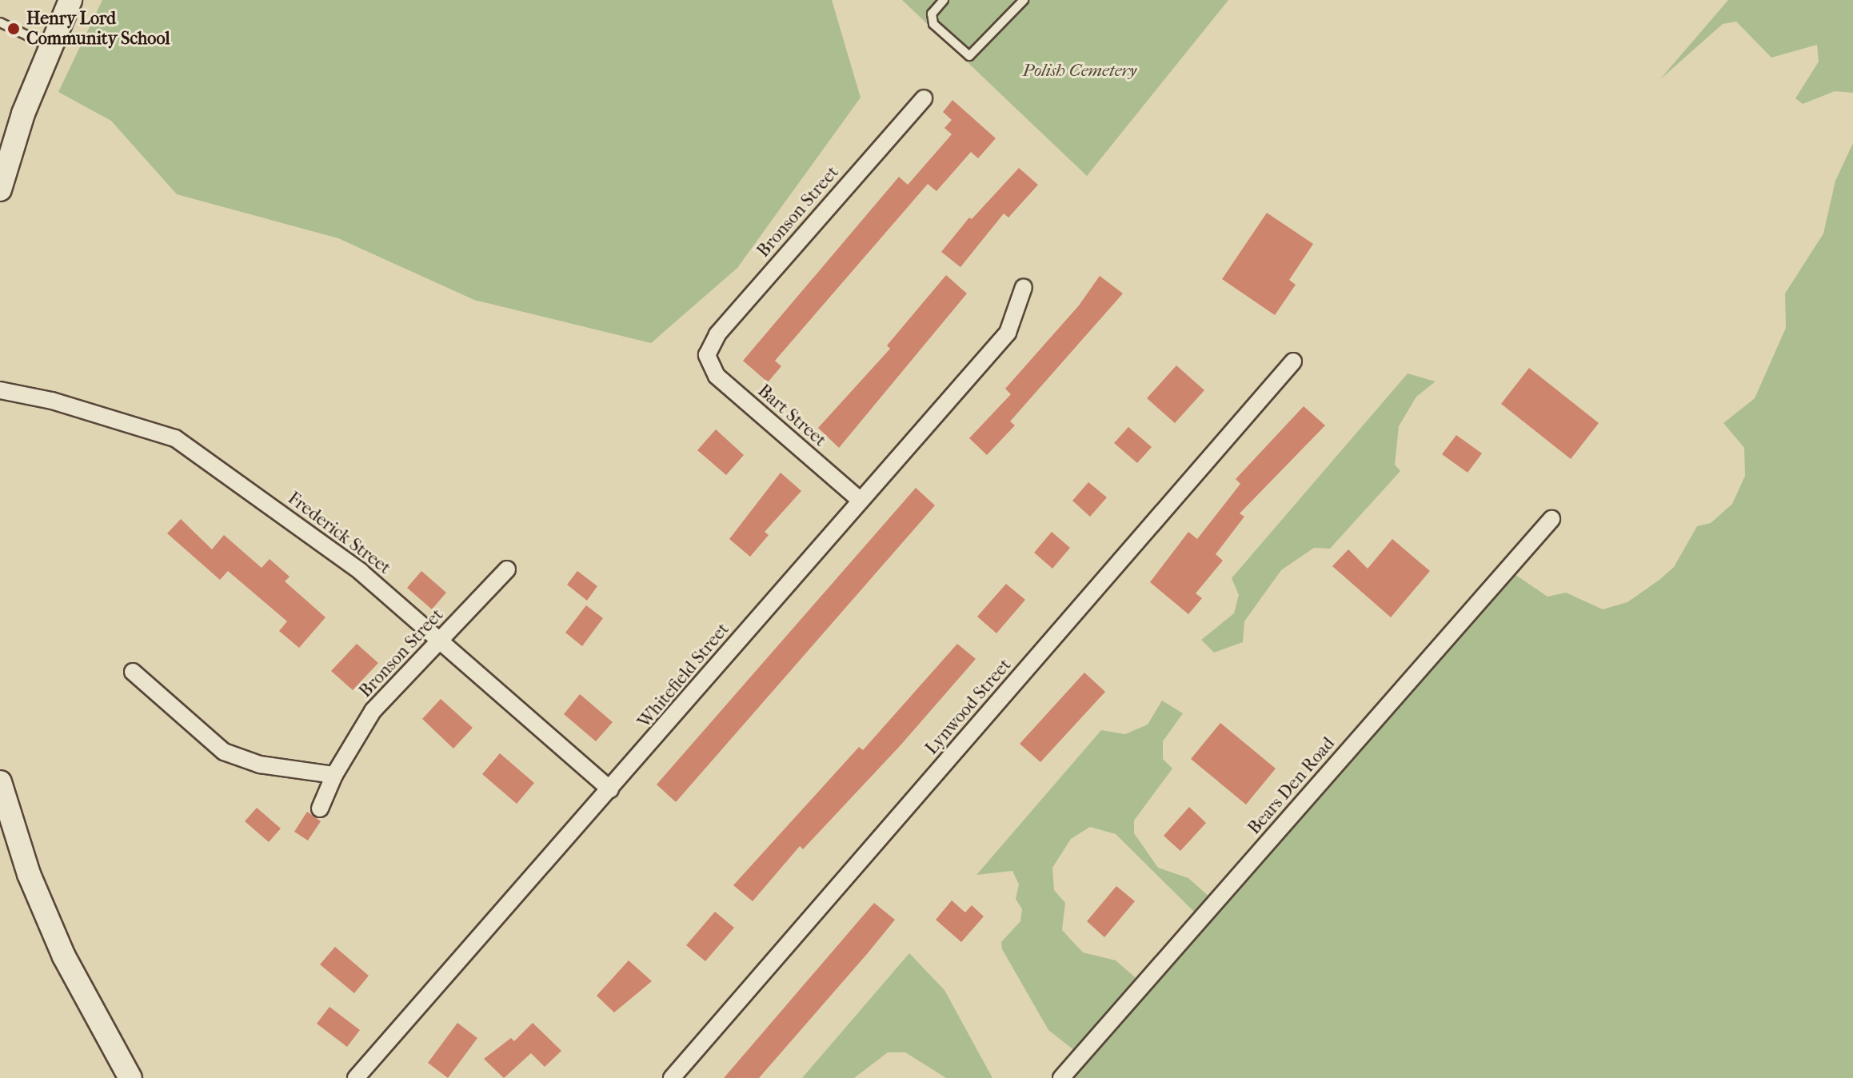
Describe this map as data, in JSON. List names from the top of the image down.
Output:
{
  "streets": {
    "street": [
      "Bronson Street",
      "Bart Street",
      "Frederick Street",
      "Whitefield Street",
      "Lynwood Street",
      "Bears Den Road"
    ]
  },
  "crossings": [
    ["Bronson Street", "Bart Street"],
    ["Bronson Street", "Frederick Street"],
    ["Bart Street", "Whitefield Street"],
    ["Frederick Street", "Whitefield Street"]
  ],
  "parks": ["Polish Cemetery"],
  "places": ["Henry Lord Community School"]
}
